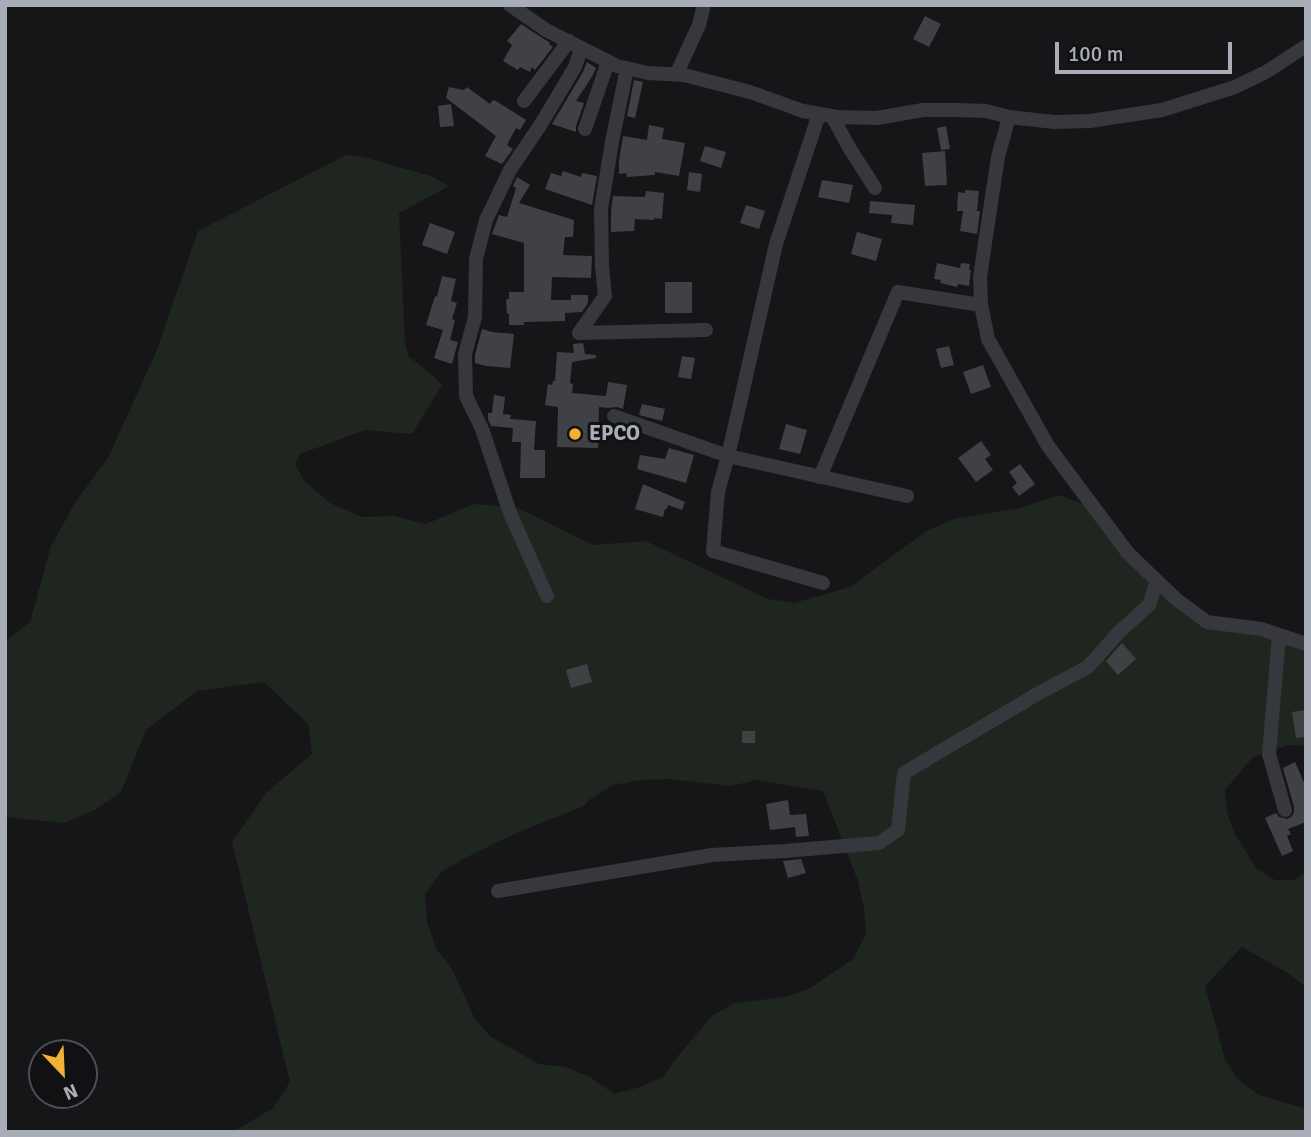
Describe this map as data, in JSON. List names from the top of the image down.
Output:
{
  "places": ["EPCO"],
  "scale_bar": "100 m",
  "north": "bottom right"
}
